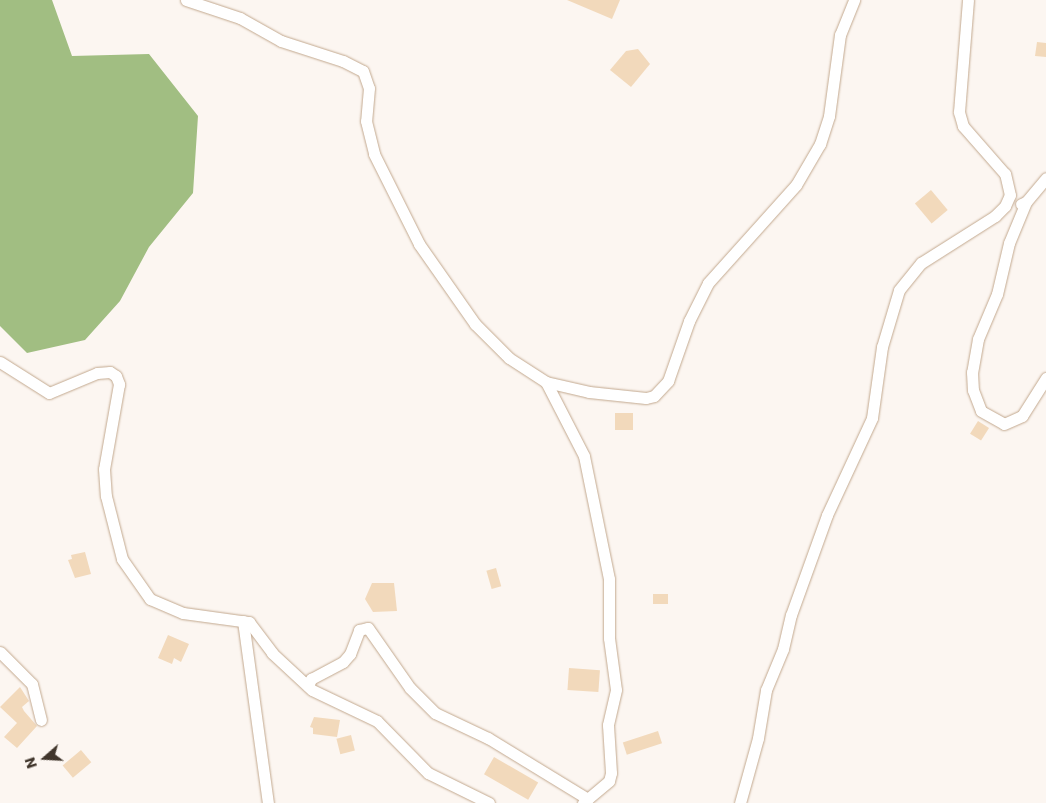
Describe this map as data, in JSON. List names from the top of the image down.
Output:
{
  "north": "left"
}
